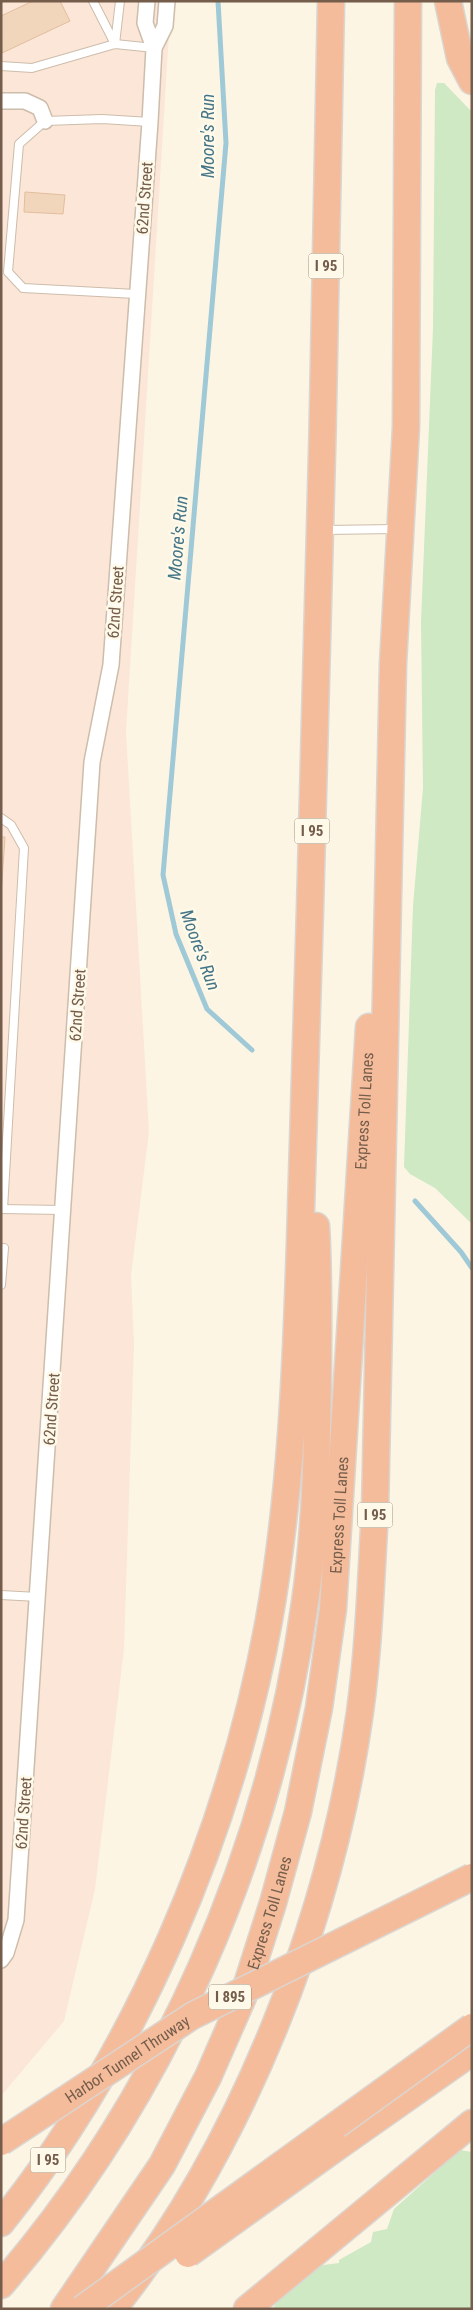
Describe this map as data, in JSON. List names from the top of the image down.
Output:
{
  "streets": {
    "highway": [
      "I 95",
      "Express Toll Lanes",
      "I 895",
      "Harbor Tunnel Thruway"
    ],
    "street": ["62nd Street"]
  },
  "crossings": [
    ["I 95", "Express Toll Lanes"]
  ],
  "water": ["Moore's Run"]
}
